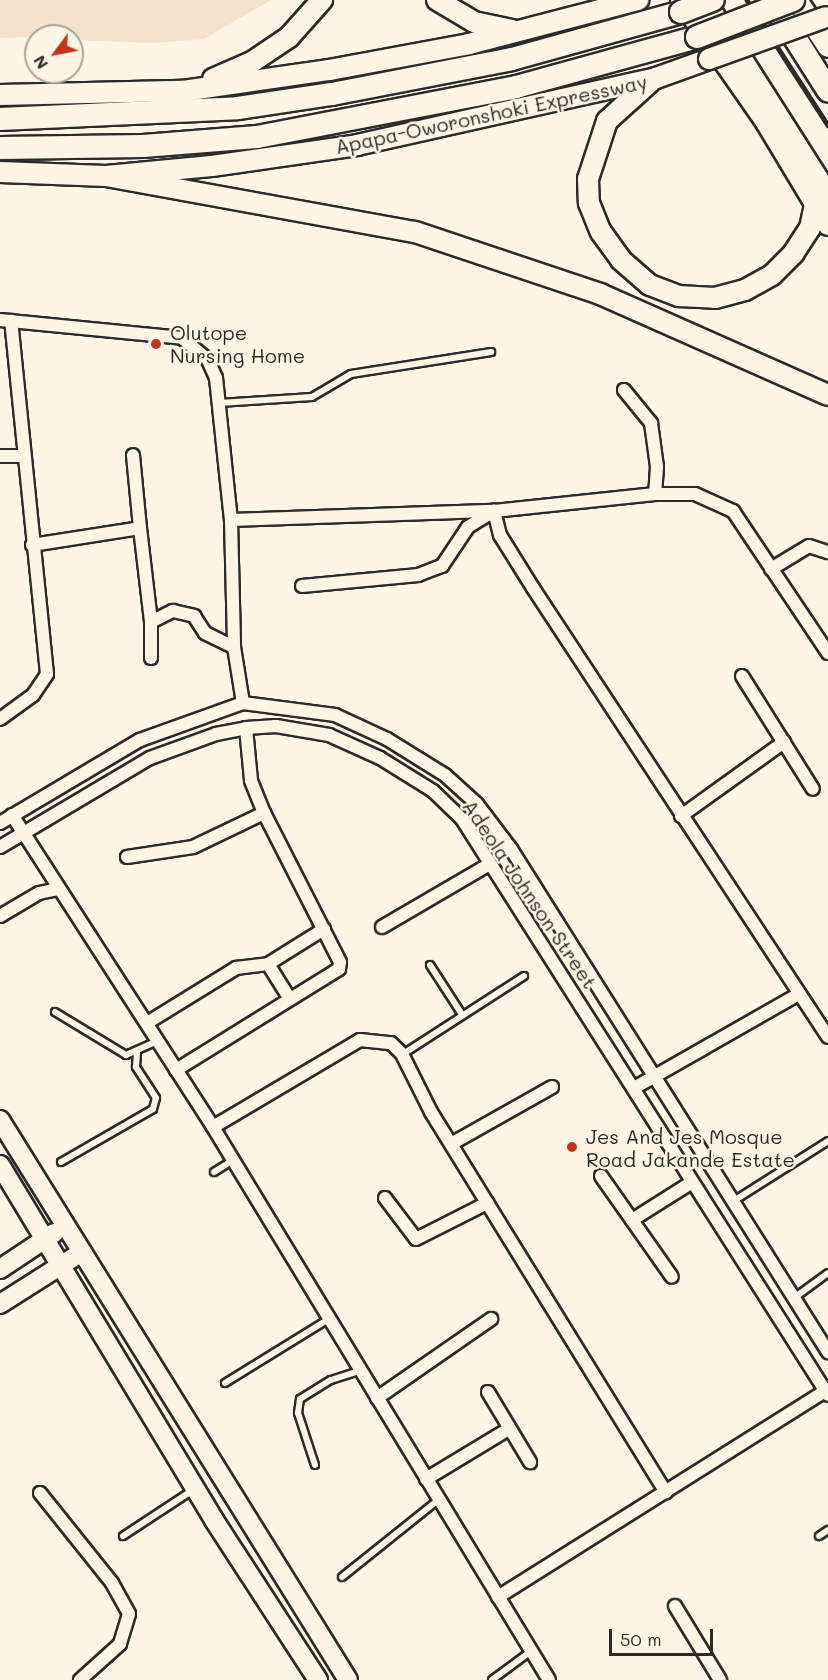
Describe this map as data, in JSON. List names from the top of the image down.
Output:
{
  "streets": {
    "highway": ["Apapa-Oworonshoki Expressway"],
    "street": ["Adeola Johnson Street"]
  },
  "places": ["Olutope Nursing Home", "Jes And Jes Mosque Road Jakande Estate"],
  "scale_bar": "50 m",
  "north": "bottom left"
}
